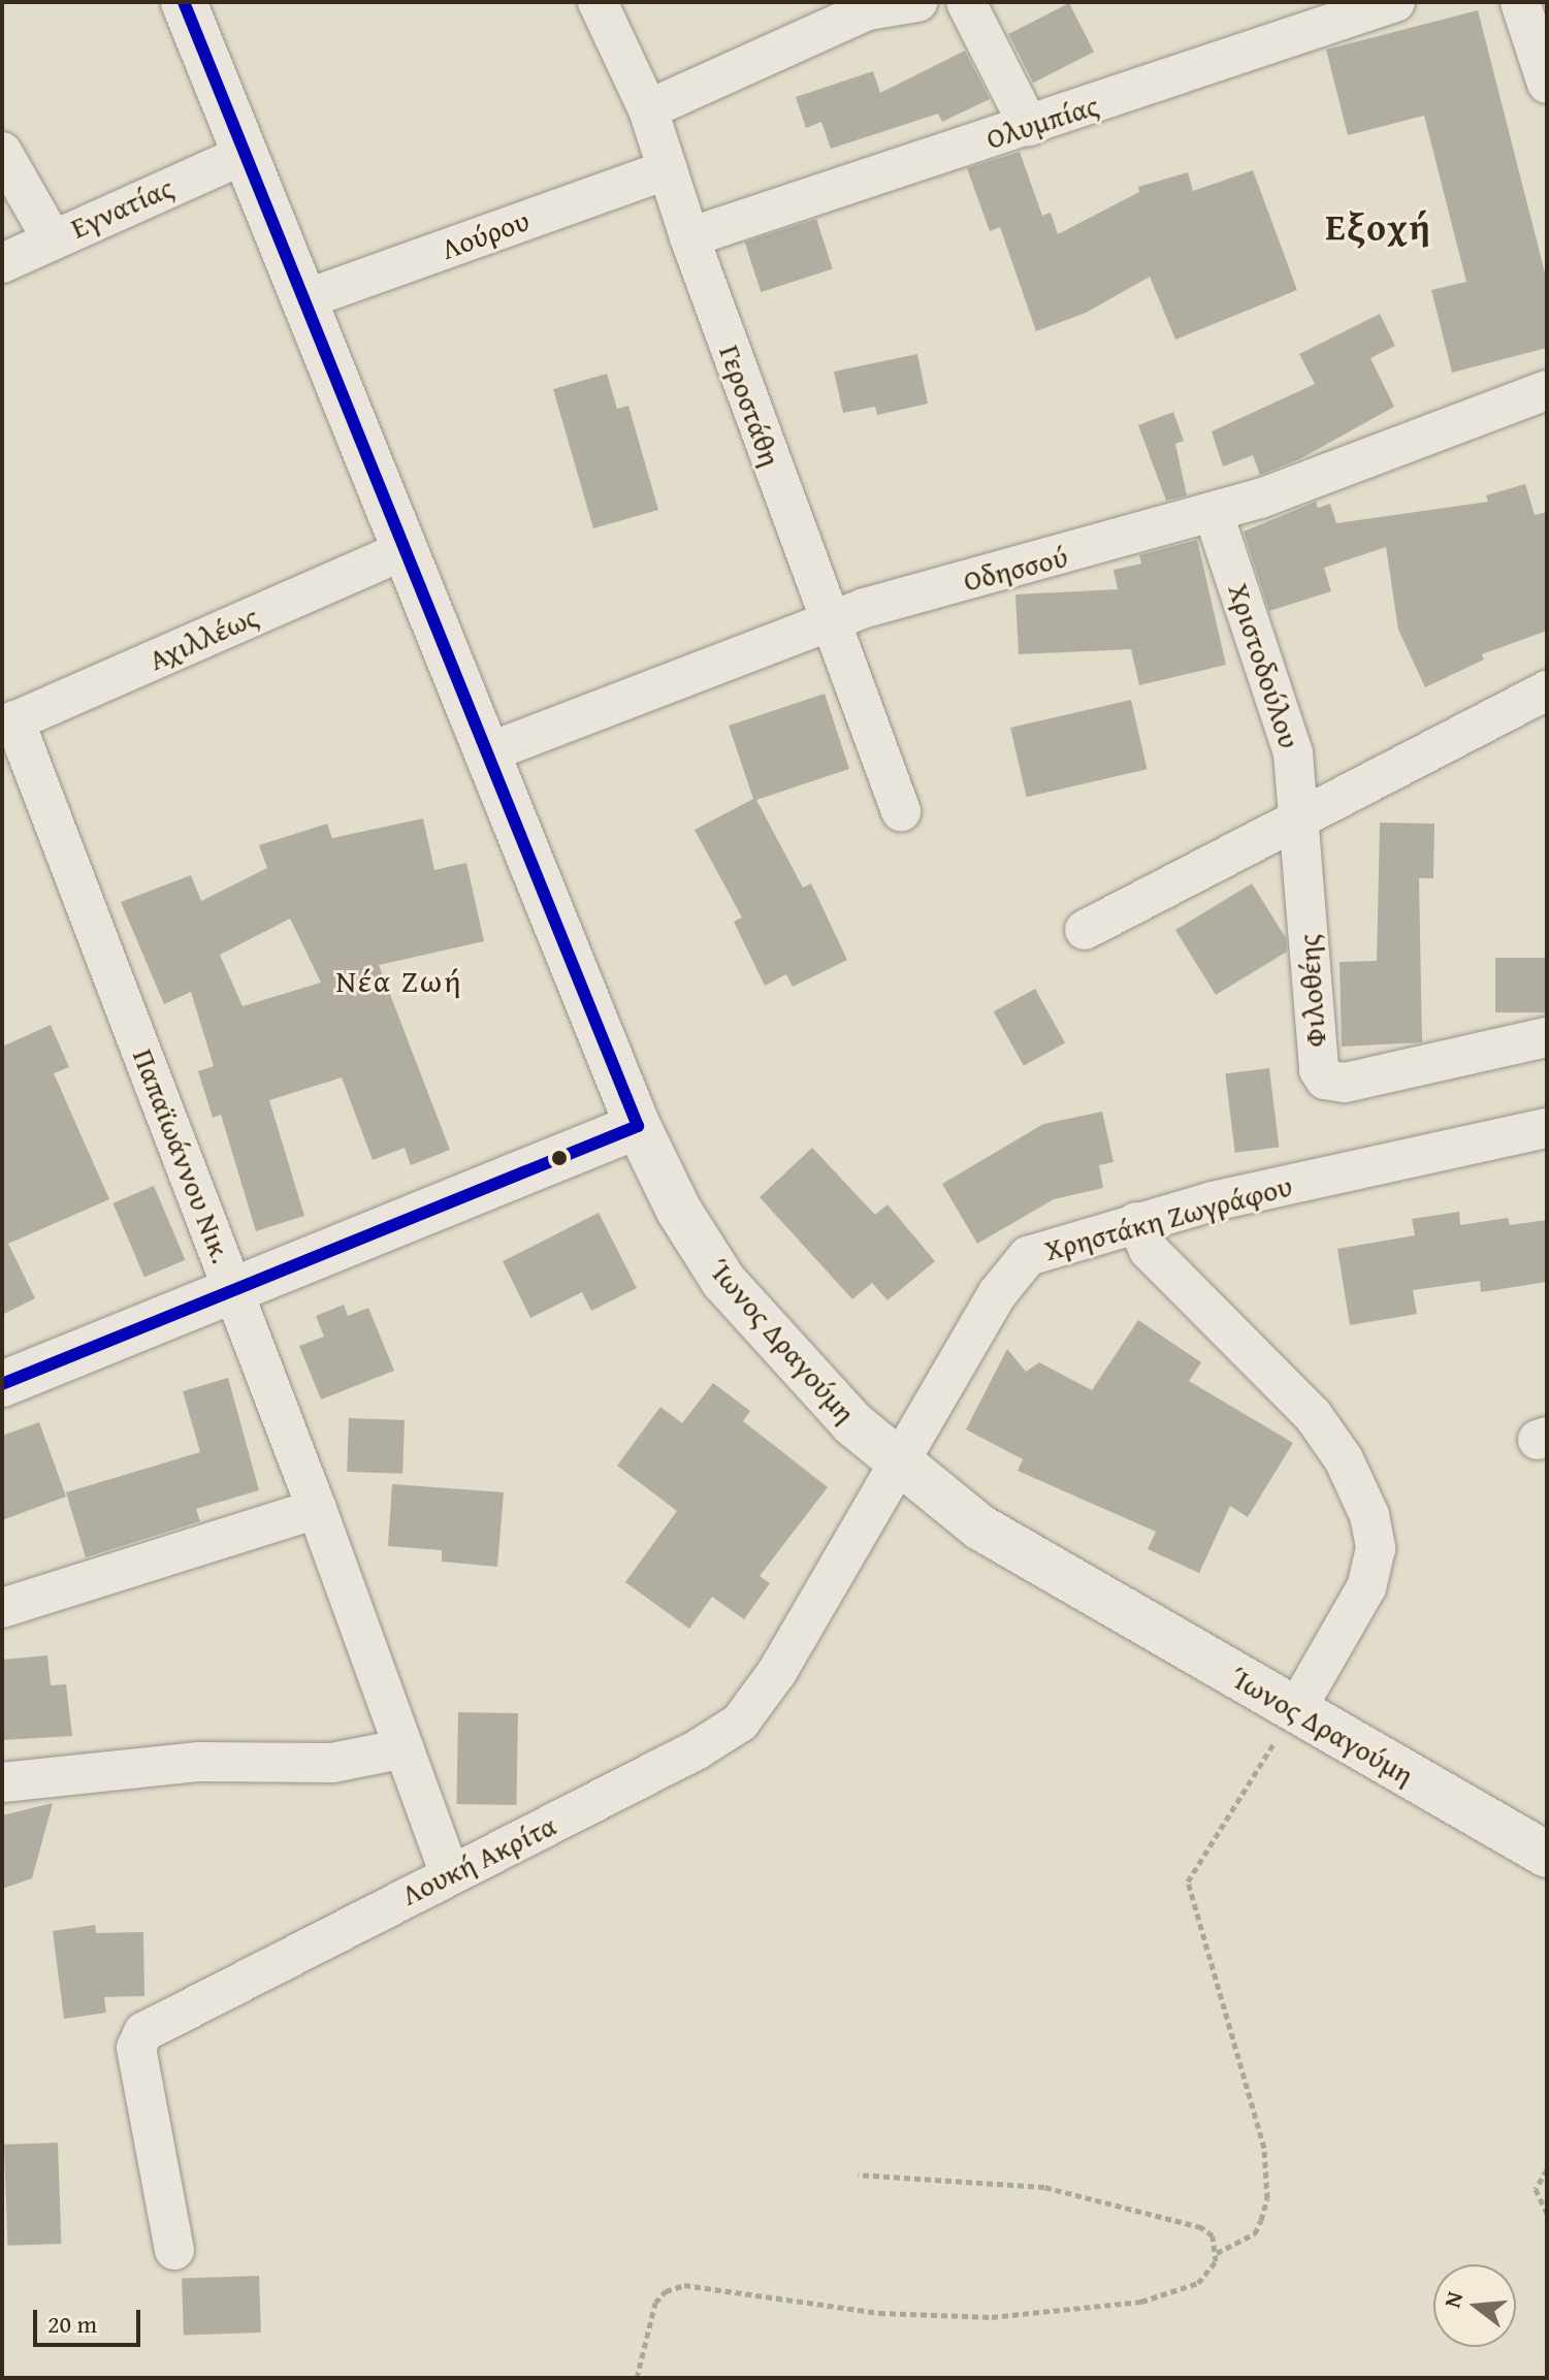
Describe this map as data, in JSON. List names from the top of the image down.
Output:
{
  "streets": {
    "main road": ["Ίωνος Δραγούμη"],
    "street": [
      "Ολυμπίας",
      "Εγνατίας",
      "Λούρου",
      "Γεροστάθη",
      "Οδησσού",
      "Αχιλλέως",
      "Χριστοδούλου",
      "Φιλοθέης",
      "Παπαϊωάννου Νικ.",
      "Χρηστάκη Ζωγράφου",
      "Λουκή Ακρίτα"
    ]
  },
  "crossings": [
    ["Ολυμπίας", "Γεροστάθη"],
    ["Εγνατίας", "Ίωνος Δραγούμη"],
    ["Λούρου", "Γεροστάθη"],
    ["Λούρου", "Ίωνος Δραγούμη"],
    ["Γεροστάθη", "Οδησσού"],
    ["Οδησσού", "Χριστοδούλου"],
    ["Οδησσού", "Ίωνος Δραγούμη"],
    ["Αχιλλέως", "Παπαϊωάννου Νικ."],
    ["Αχιλλέως", "Ίωνος Δραγούμη"],
    ["Χριστοδούλου", "Φιλοθέης"],
    ["Παπαϊωάννου Νικ.", "Λουκή Ακρίτα"],
    ["Χρηστάκη Ζωγράφου", "Ίωνος Δραγούμη"],
    ["Χρηστάκη Ζωγράφου", "Λουκή Ακρίτα"],
    ["Ίωνος Δραγούμη", "Λουκή Ακρίτα"]
  ],
  "districts": ["Εξοχή", "Νέα Ζωή"],
  "scale_bar": "20 m",
  "north": "left"
}
